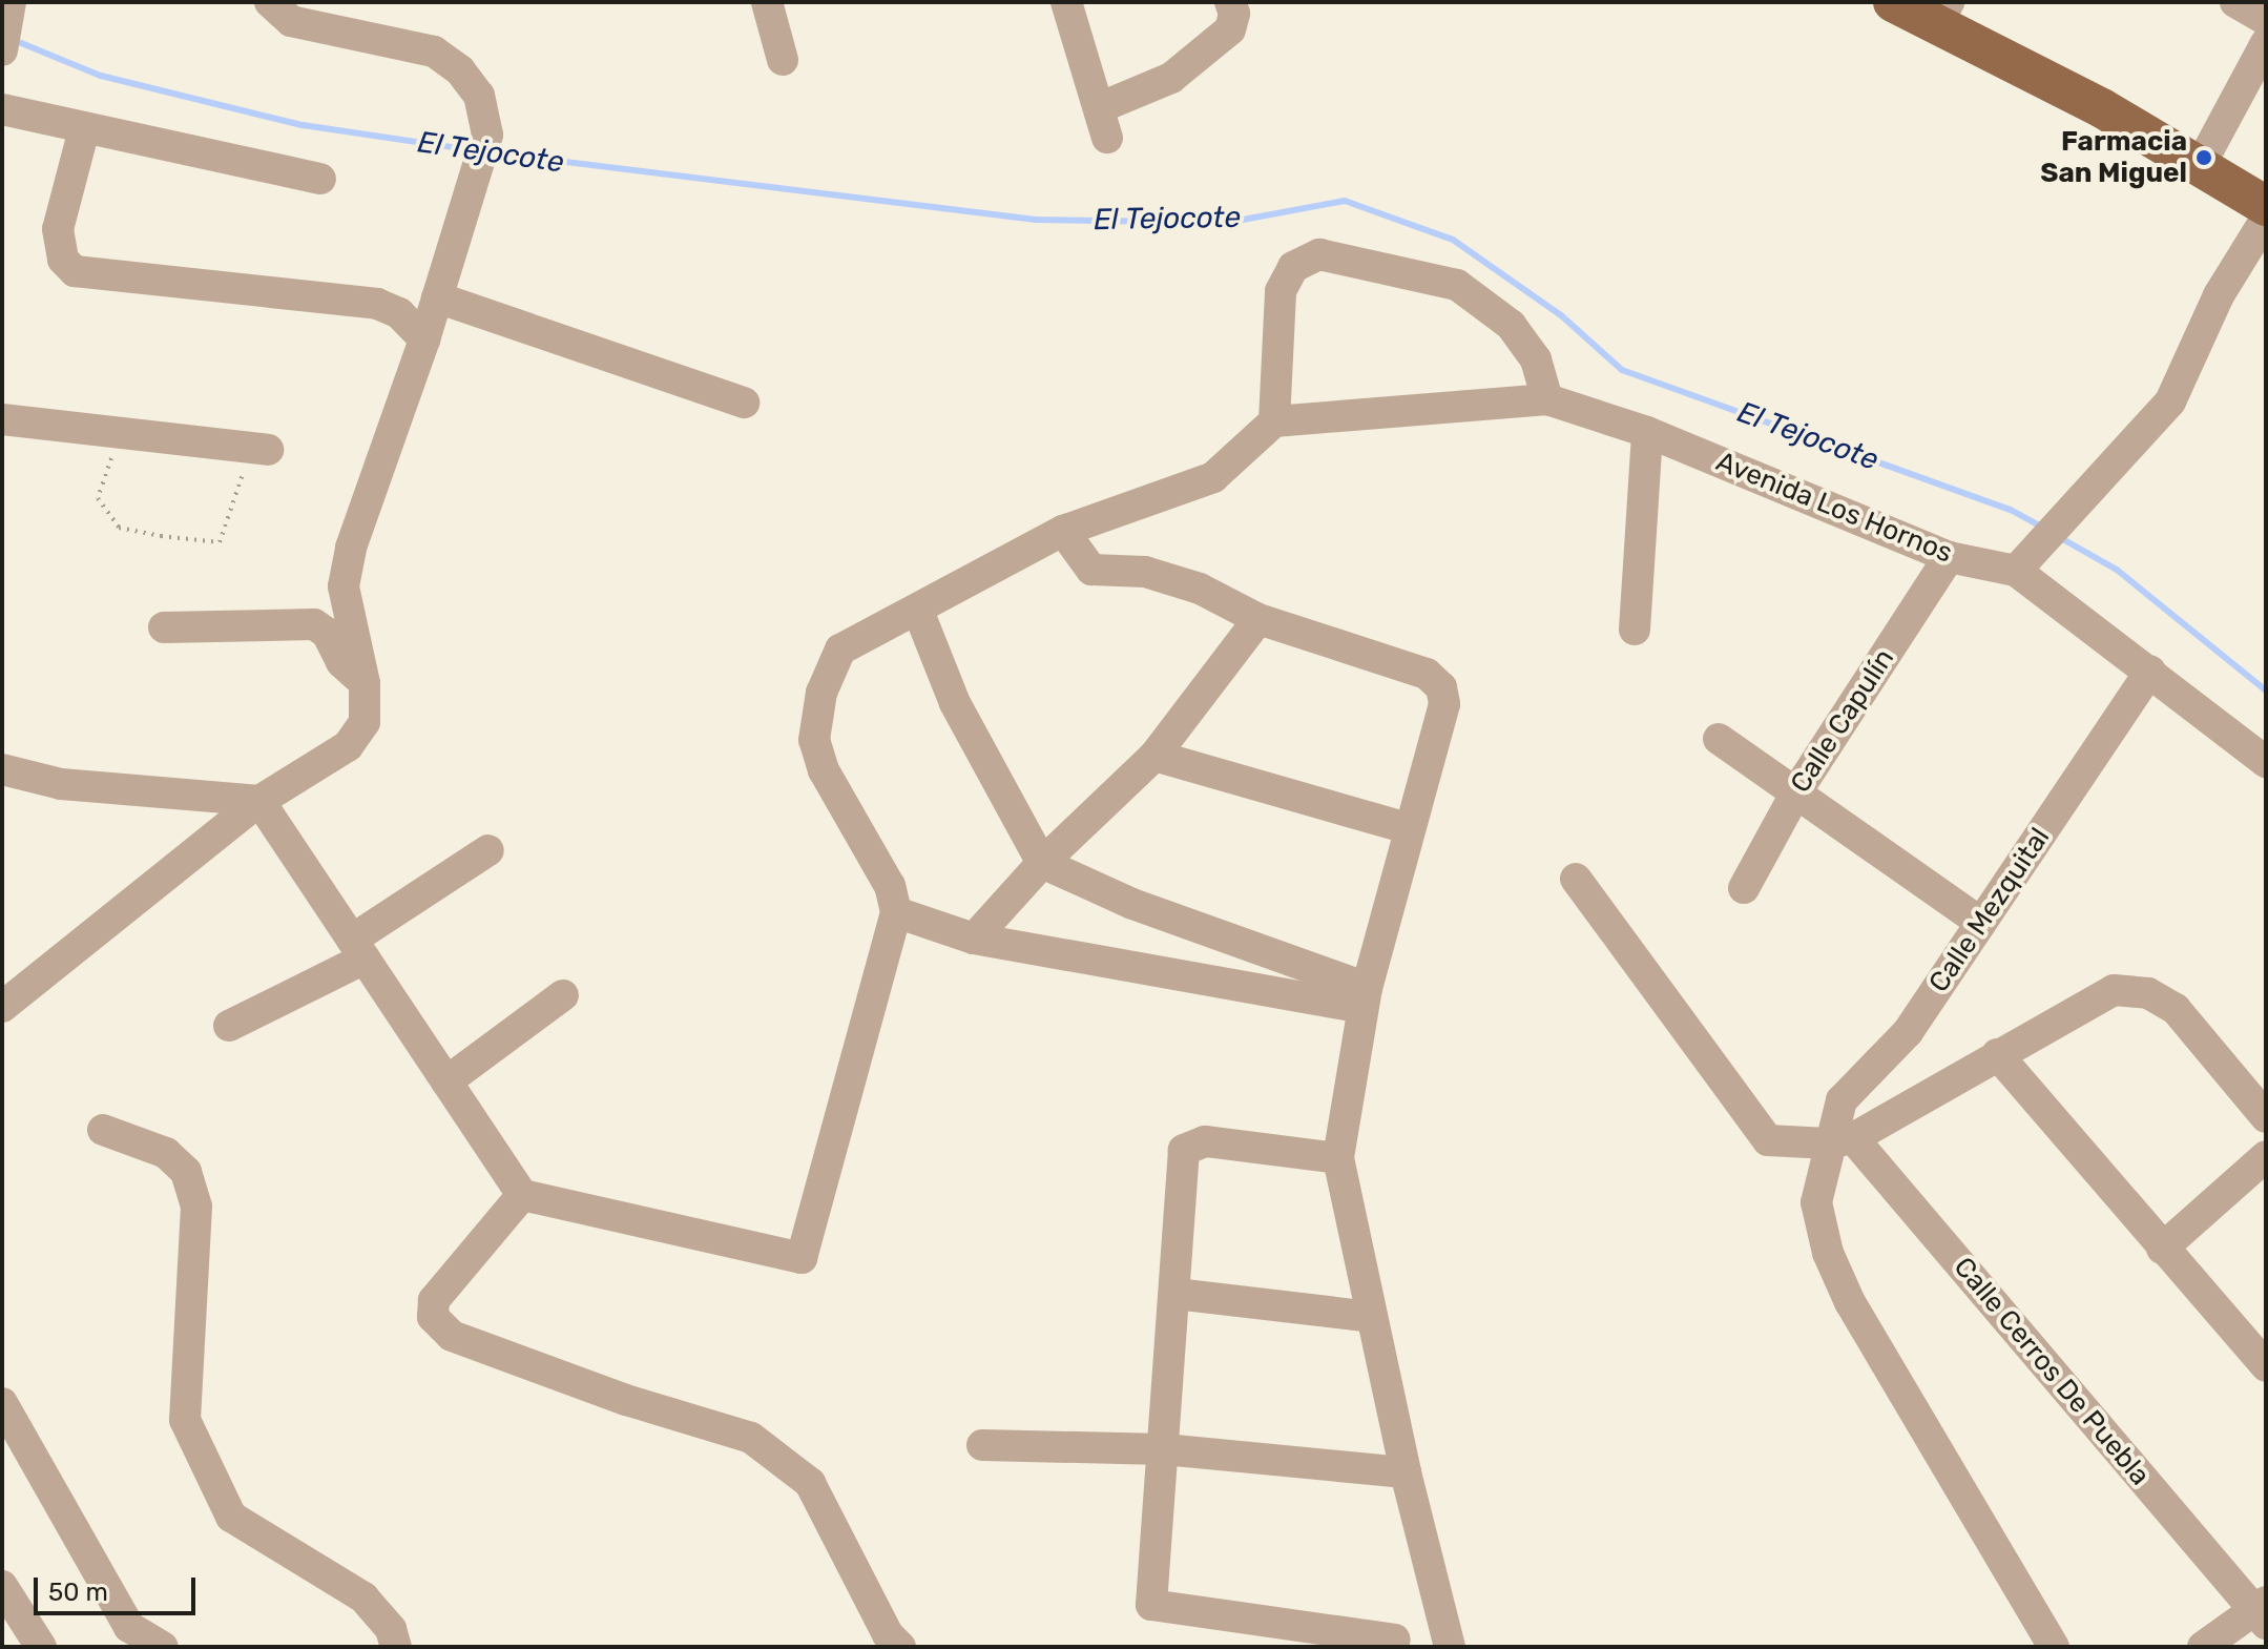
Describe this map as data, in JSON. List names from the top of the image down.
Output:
{
  "streets": {
    "street": [
      "Avenida Los Hornos",
      "Calle Capulín",
      "Calle Mezquital",
      "Calle Cerros De Puebla"
    ]
  },
  "crossings": [
    ["Avenida Los Hornos", "Calle Capulín"],
    ["Avenida Los Hornos", "Calle Mezquital"],
    ["Calle Mezquital", "Calle Cerros De Puebla"]
  ],
  "water": ["El Tejocote"],
  "places": ["Farmacia San Miguel"],
  "scale_bar": "50 m"
}
